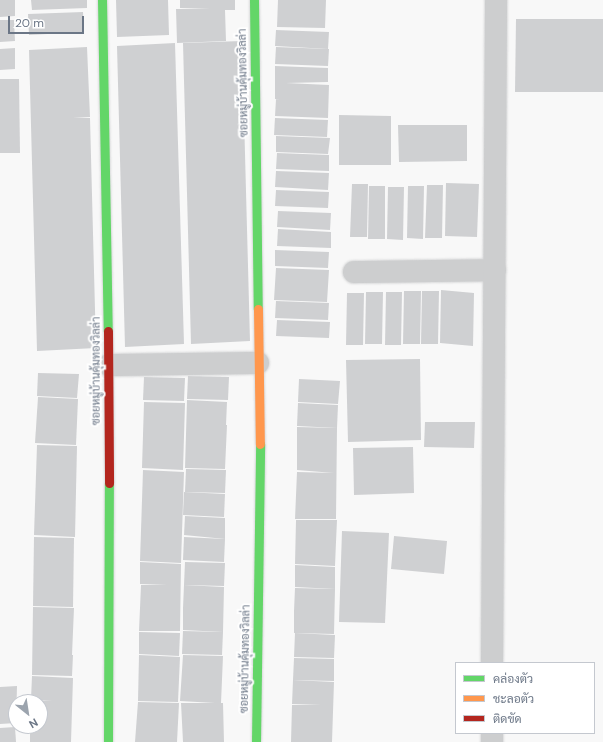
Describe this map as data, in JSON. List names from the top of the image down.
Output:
{
  "streets": {
    "street": ["ซอยหมู่บ้านคุ้มทองวิลล่า"]
  },
  "legend": ["คล่องตัว", "ชะลอตัว", "ติดขัด"],
  "scale_bar": "20 m",
  "north": "bottom right"
}
